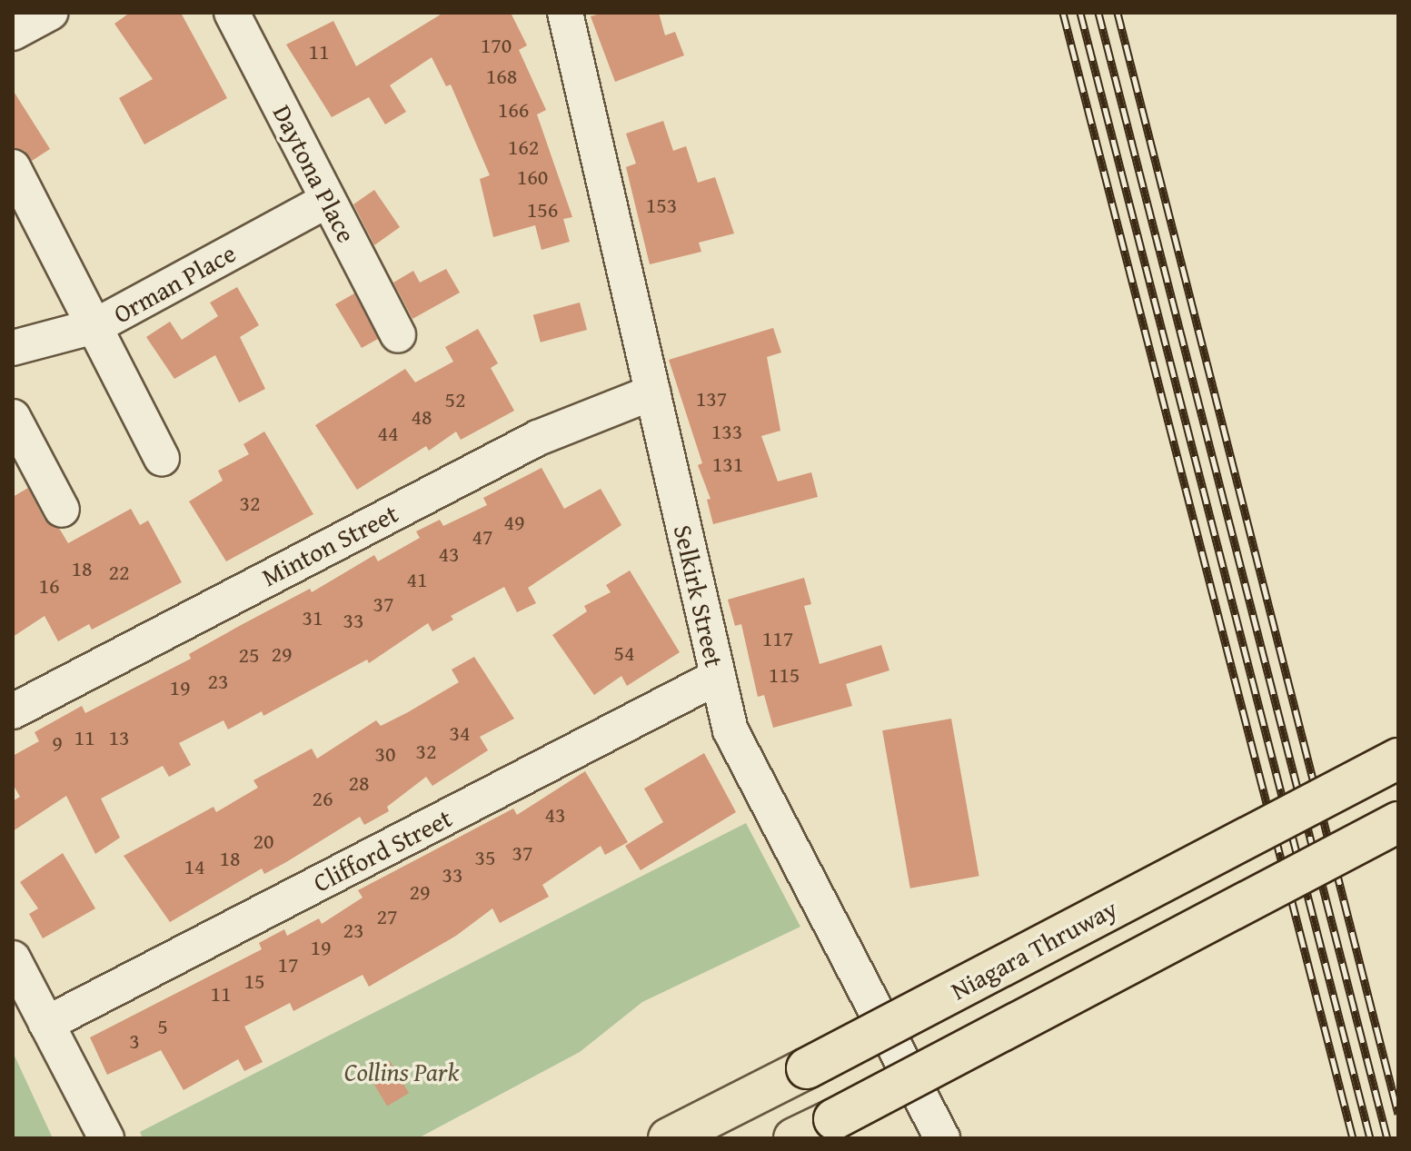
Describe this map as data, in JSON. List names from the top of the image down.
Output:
{
  "streets": {
    "highway": ["Niagara Thruway"],
    "street": [
      "Daytona Place",
      "Orman Place",
      "Minton Street",
      "Selkirk Street",
      "Clifford Street"
    ]
  },
  "crossings": [
    ["Daytona Place", "Orman Place"],
    ["Minton Street", "Selkirk Street"],
    ["Selkirk Street", "Clifford Street"]
  ],
  "parks": ["Collins Park"],
  "house_numbers": [
    "170",
    "11",
    "168",
    "166",
    "162",
    "160",
    "153",
    "156",
    "137",
    "52",
    "48",
    "133",
    "44",
    "131",
    "32",
    "49",
    "47",
    "43",
    "18",
    "22",
    "41",
    "16",
    "37",
    "31",
    "33",
    "117",
    "54",
    "29",
    "25",
    "115",
    "23",
    "19",
    "34",
    "11",
    "13",
    "9",
    "32",
    "30",
    "28",
    "26",
    "43",
    "20",
    "37",
    "35",
    "18",
    "14",
    "33",
    "29",
    "27",
    "23",
    "19",
    "17",
    "15",
    "11",
    "5",
    "3"
  ]
}
